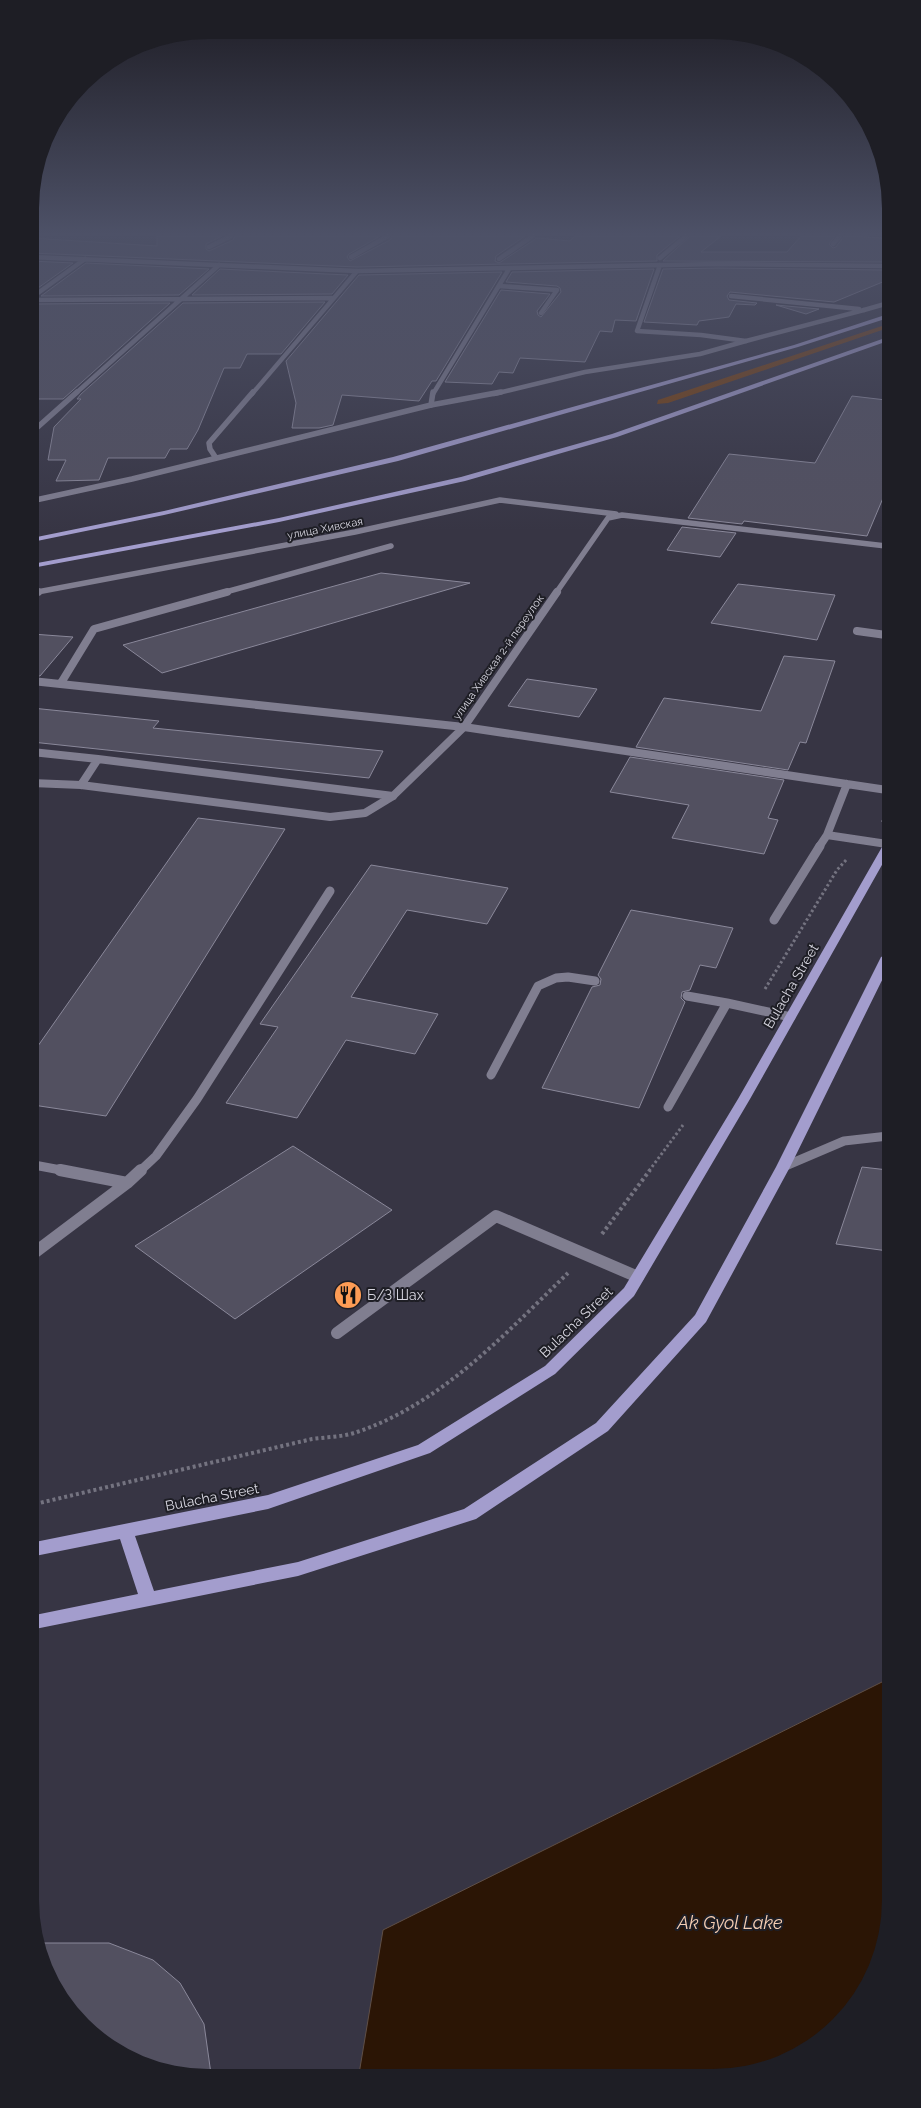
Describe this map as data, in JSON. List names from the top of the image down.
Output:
{
  "streets": {
    "main road": ["Bulacha Street"],
    "street": ["улица Хивская", "улица Хивская 2-й переулок"]
  },
  "crossings": [
    ["улица Хивская", "улица Хивская 2-й переулок"]
  ],
  "water": ["Ak Gyol Lake"],
  "places": {
    "restaurant": ["Б/З Шах"]
  }
}
